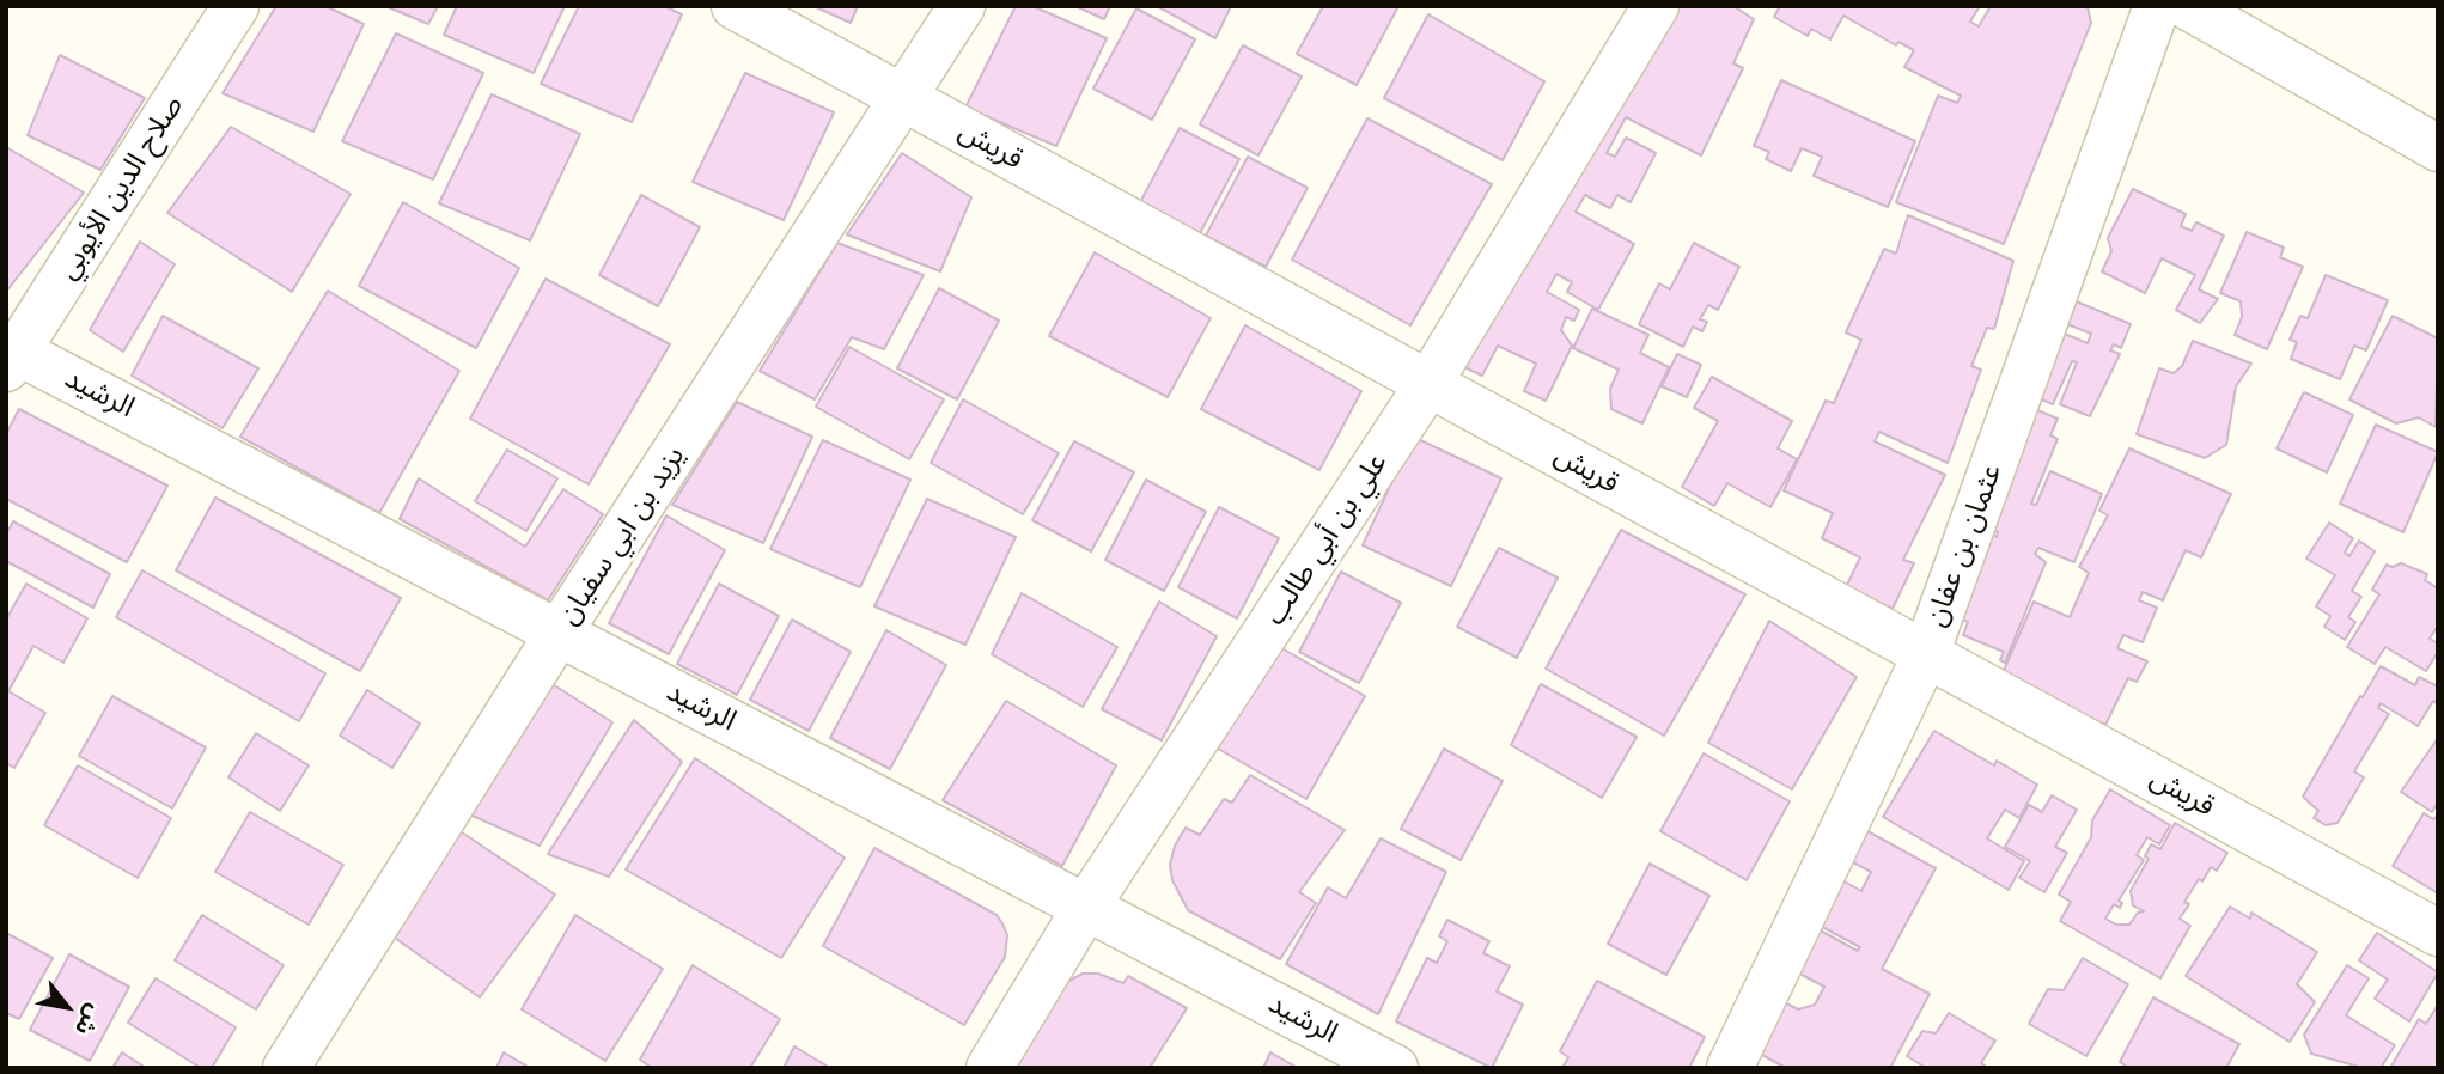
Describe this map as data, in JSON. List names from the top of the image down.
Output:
{
  "streets": {
    "street": [
      "قريش",
      "صلاح الدين الأيوبي",
      "الرشيد",
      "يزيد بن ابي سفيان",
      "علي بن أبي طالب",
      "عثمان بن عفان"
    ]
  },
  "crossings": [
    ["قريش", "يزيد بن ابي سفيان"],
    ["قريش", "علي بن أبي طالب"],
    ["قريش", "عثمان بن عفان"],
    ["صلاح الدين الأيوبي", "الرشيد"],
    ["الرشيد", "يزيد بن ابي سفيان"],
    ["الرشيد", "علي بن أبي طالب"]
  ],
  "north": "bottom right"
}
